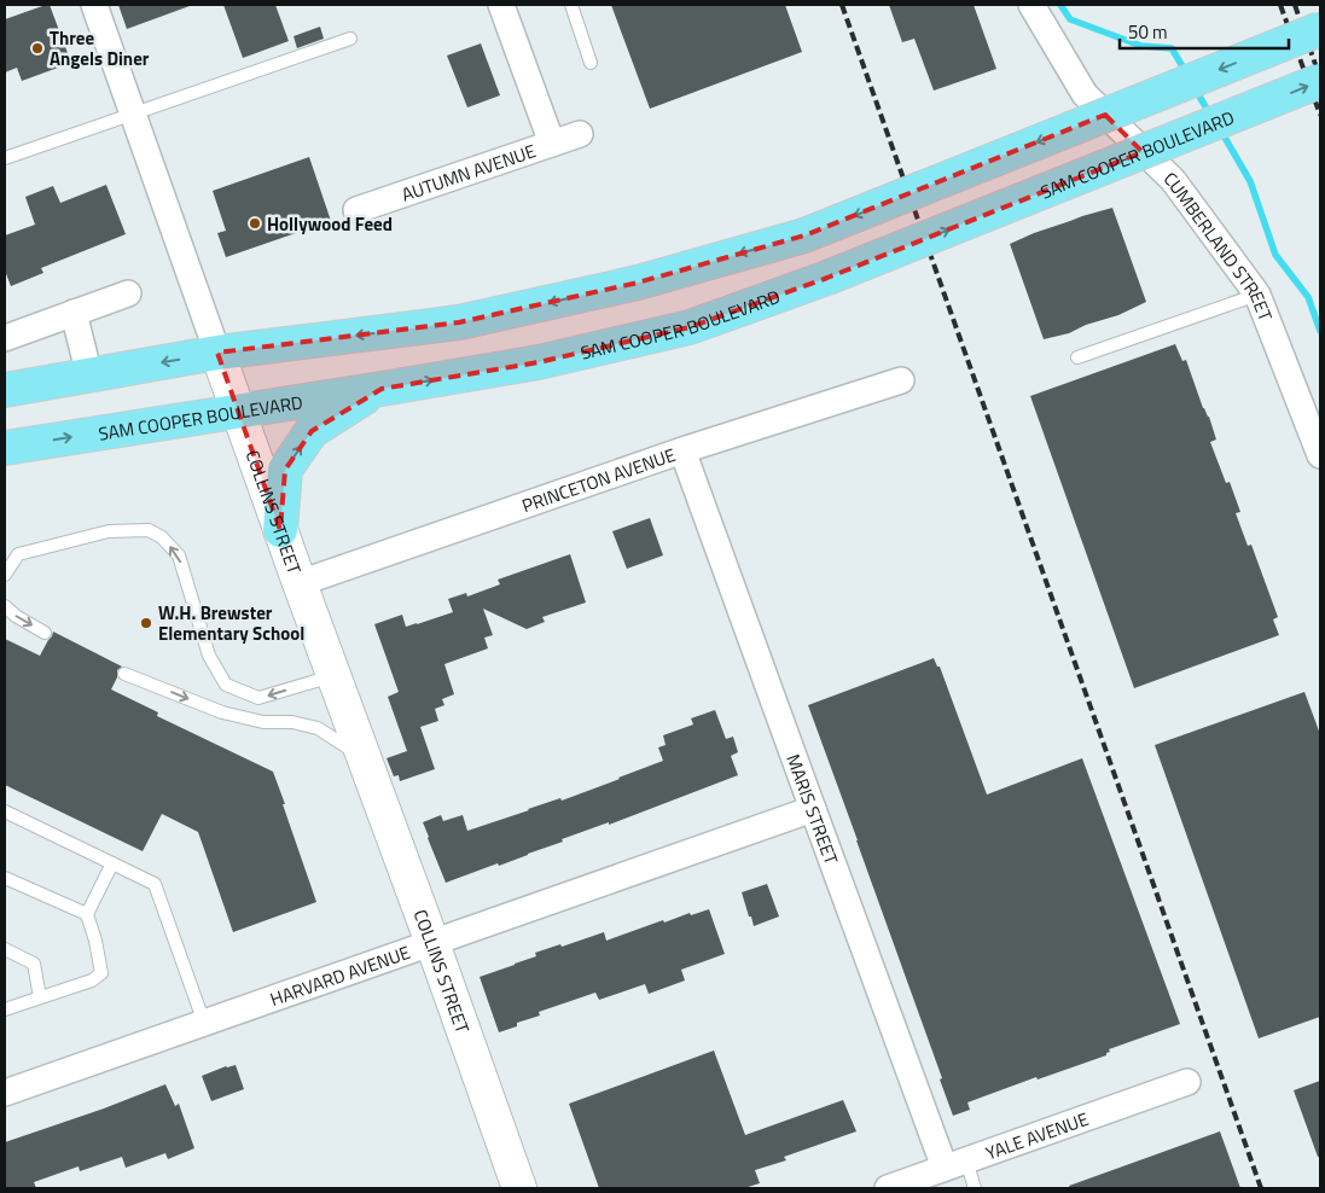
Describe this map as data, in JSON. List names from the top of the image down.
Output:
{
  "streets": {
    "main road": ["SAM COOPER BOULEVARD"],
    "street": [
      "AUTUMN AVENUE",
      "CUMBERLAND STREET",
      "PRINCETON AVENUE",
      "COLLINS STREET",
      "MARIS STREET",
      "HARVARD AVENUE",
      "YALE AVENUE"
    ]
  },
  "crossings": [
    ["SAM COOPER BOULEVARD", "COLLINS STREET"],
    ["PRINCETON AVENUE", "COLLINS STREET"],
    ["PRINCETON AVENUE", "MARIS STREET"],
    ["COLLINS STREET", "HARVARD AVENUE"],
    ["MARIS STREET", "HARVARD AVENUE"],
    ["MARIS STREET", "YALE AVENUE"]
  ],
  "places": ["Three Angels Diner", "Hollywood Feed", "W.H. Brewster Elementary School"],
  "scale_bar": "50 m"
}
